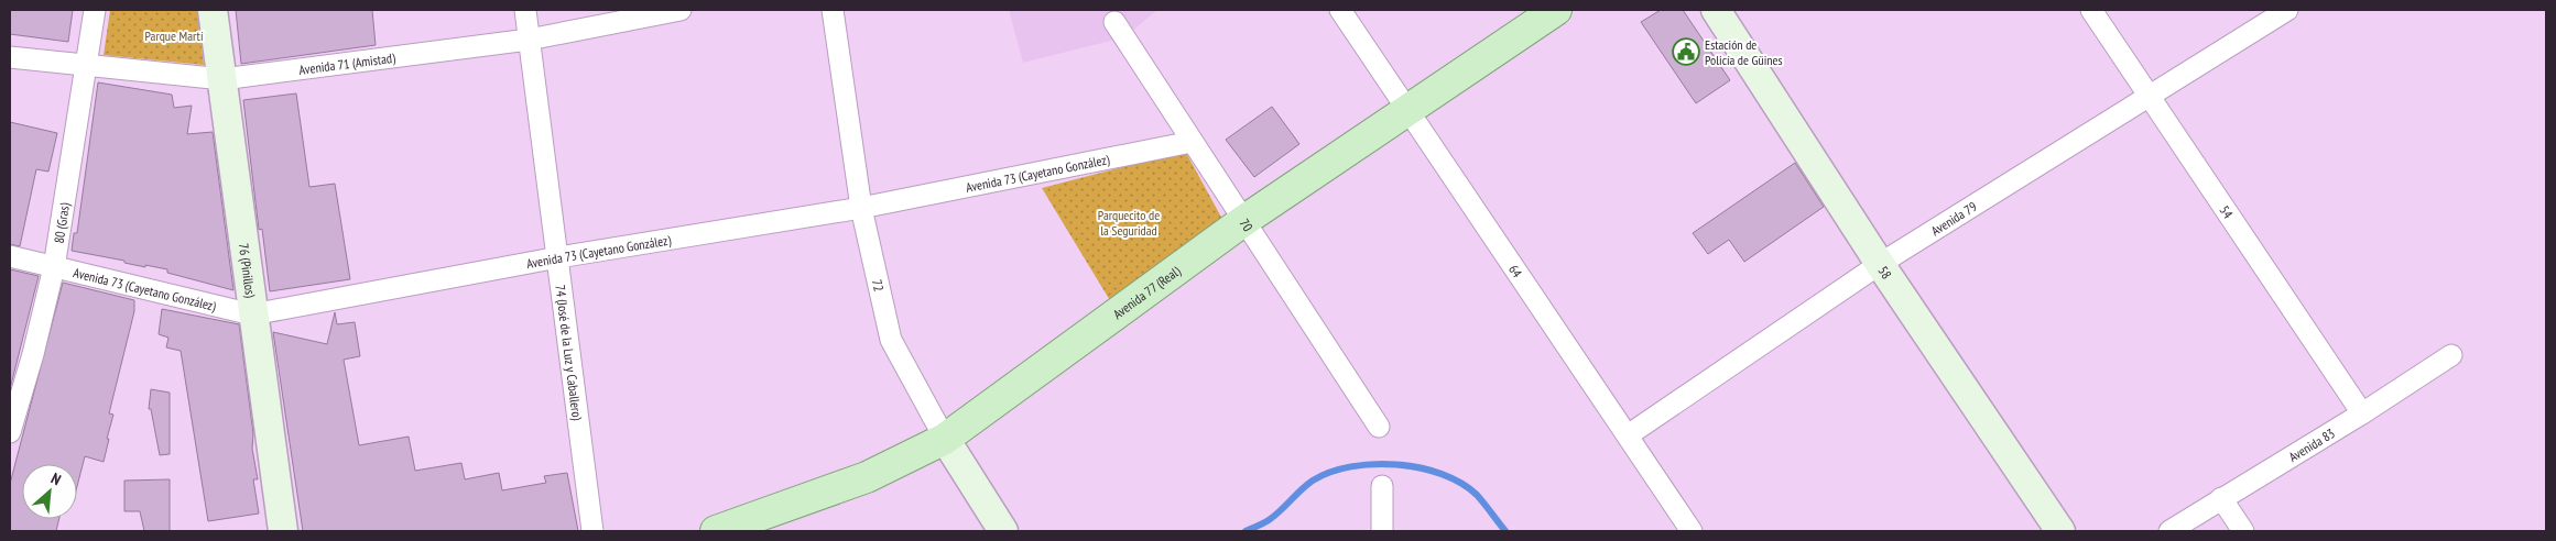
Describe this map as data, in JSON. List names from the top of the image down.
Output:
{
  "streets": {
    "main road": ["Avenida 77 (Real)"],
    "street": [
      "Avenida 71 (Amistad)",
      "Avenida 73 (Cayetano González)",
      "54",
      "Avenida 79",
      "80 (Gras)",
      "70",
      "76 (Pinillos)",
      "64",
      "58",
      "72",
      "74 (José de la Luz y Caballero)",
      "Avenida 83"
    ]
  },
  "crossings": [
    ["Avenida 71 (Amistad)", "80 (Gras)"],
    ["Avenida 71 (Amistad)", "76 (Pinillos)"],
    ["Avenida 71 (Amistad)", "74 (José de la Luz y Caballero)"],
    ["Avenida 73 (Cayetano González)", "80 (Gras)"],
    ["Avenida 73 (Cayetano González)", "70"],
    ["Avenida 73 (Cayetano González)", "76 (Pinillos)"],
    ["Avenida 73 (Cayetano González)", "72"],
    ["Avenida 73 (Cayetano González)", "74 (José de la Luz y Caballero)"],
    ["54", "Avenida 79"],
    ["54", "Avenida 83"],
    ["Avenida 79", "64"],
    ["Avenida 79", "58"],
    ["70", "Avenida 77 (Real)"],
    ["64", "Avenida 77 (Real)"],
    ["72", "Avenida 77 (Real)"]
  ],
  "parks": ["Parque Martí", "Parquecito de la Seguridad"],
  "places": {
    "public building": ["Estación de Policía de Güines"]
  },
  "north": "top right"
}
